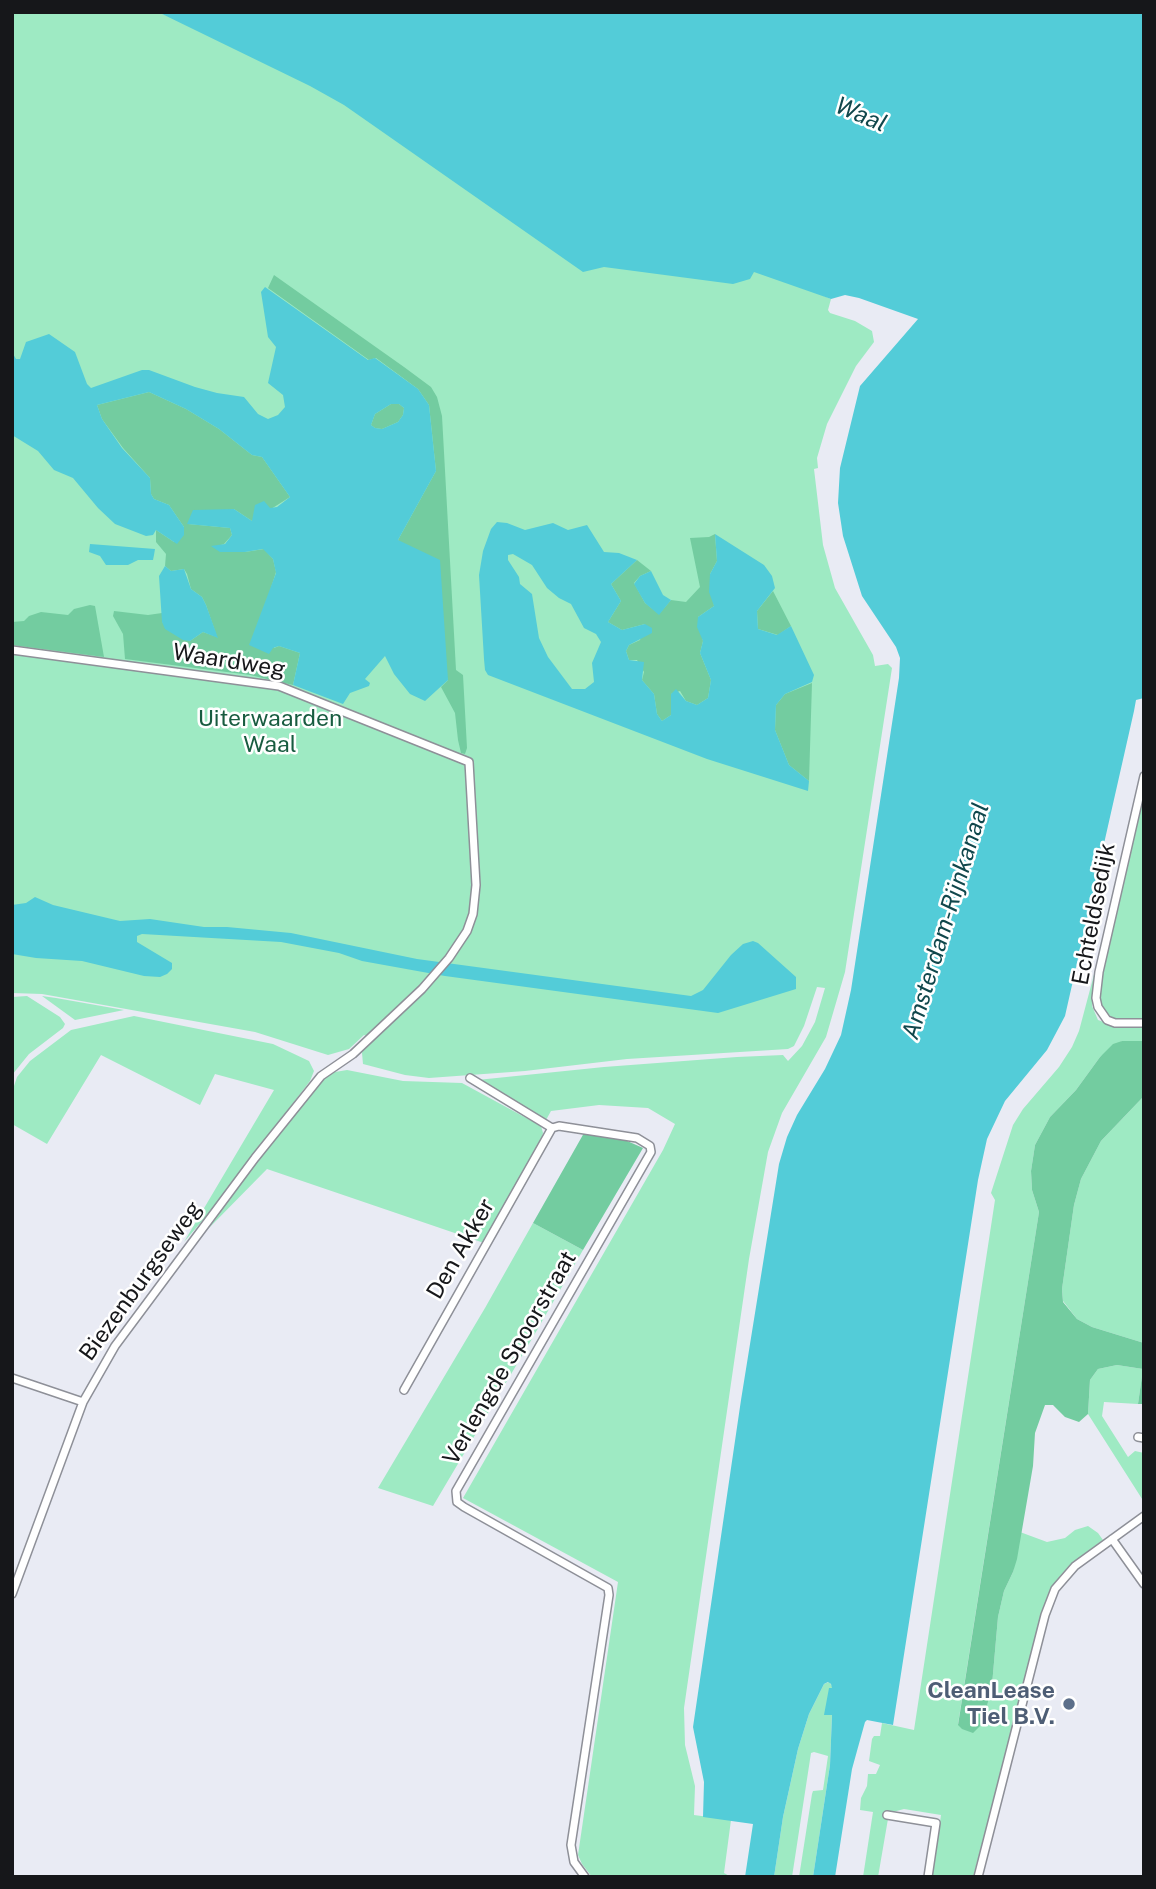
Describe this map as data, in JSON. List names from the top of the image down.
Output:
{
  "streets": {
    "street": [
      "Waardweg",
      "Echteldsedijk",
      "Den Akker",
      "Biezenburgseweg",
      "Verlengde Spoorstraat"
    ]
  },
  "crossings": [
    ["Waardweg", "Biezenburgseweg"],
    ["Den Akker", "Verlengde Spoorstraat"]
  ],
  "water": ["Waal", "Amsterdam-Rijnkanaal"],
  "parks": ["Uiterwaarden Waal"],
  "places": ["CleanLease Tiel B.V."]
}
